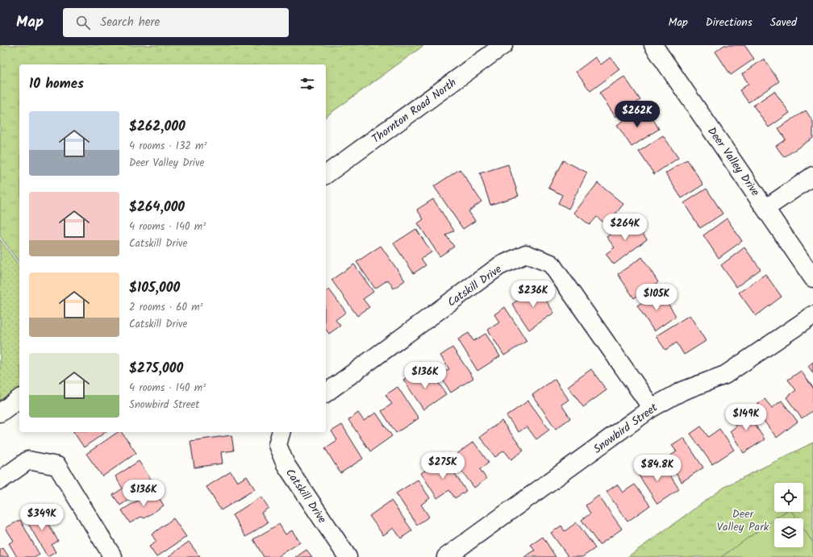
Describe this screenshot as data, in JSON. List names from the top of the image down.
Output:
{
  "streets": {
    "street": [
      "Thornton Road North",
      "Deer Valley Drive",
      "Catskill Drive",
      "Snowbird Street"
    ]
  },
  "crossings": [
    ["Catskill Drive", "Snowbird Street"]
  ],
  "parks": ["Deer Valley Park"],
  "page": {
    "header": "Map",
    "search": "Search here",
    "nav": ["Map", "Directions", "Saved"],
    "heading": "10 homes",
    "price": [
      "$262K",
      "$264K",
      "$236K",
      "$105K",
      "$136K",
      "$149K",
      "$275K",
      "$84.8K",
      "$136K",
      "$349K"
    ],
    "list": [
      {
        "name": "$262,000",
        "note": "4 rooms · 132 m² · Deer Valley Drive"
      },
      {
        "name": "$264,000",
        "note": "4 rooms · 140 m² · Catskill Drive"
      },
      {
        "name": "$105,000",
        "note": "2 rooms · 60 m² · Catskill Drive"
      },
      {
        "name": "$275,000",
        "note": "4 rooms · 140 m² · Snowbird Street"
      }
    ]
  }
}
